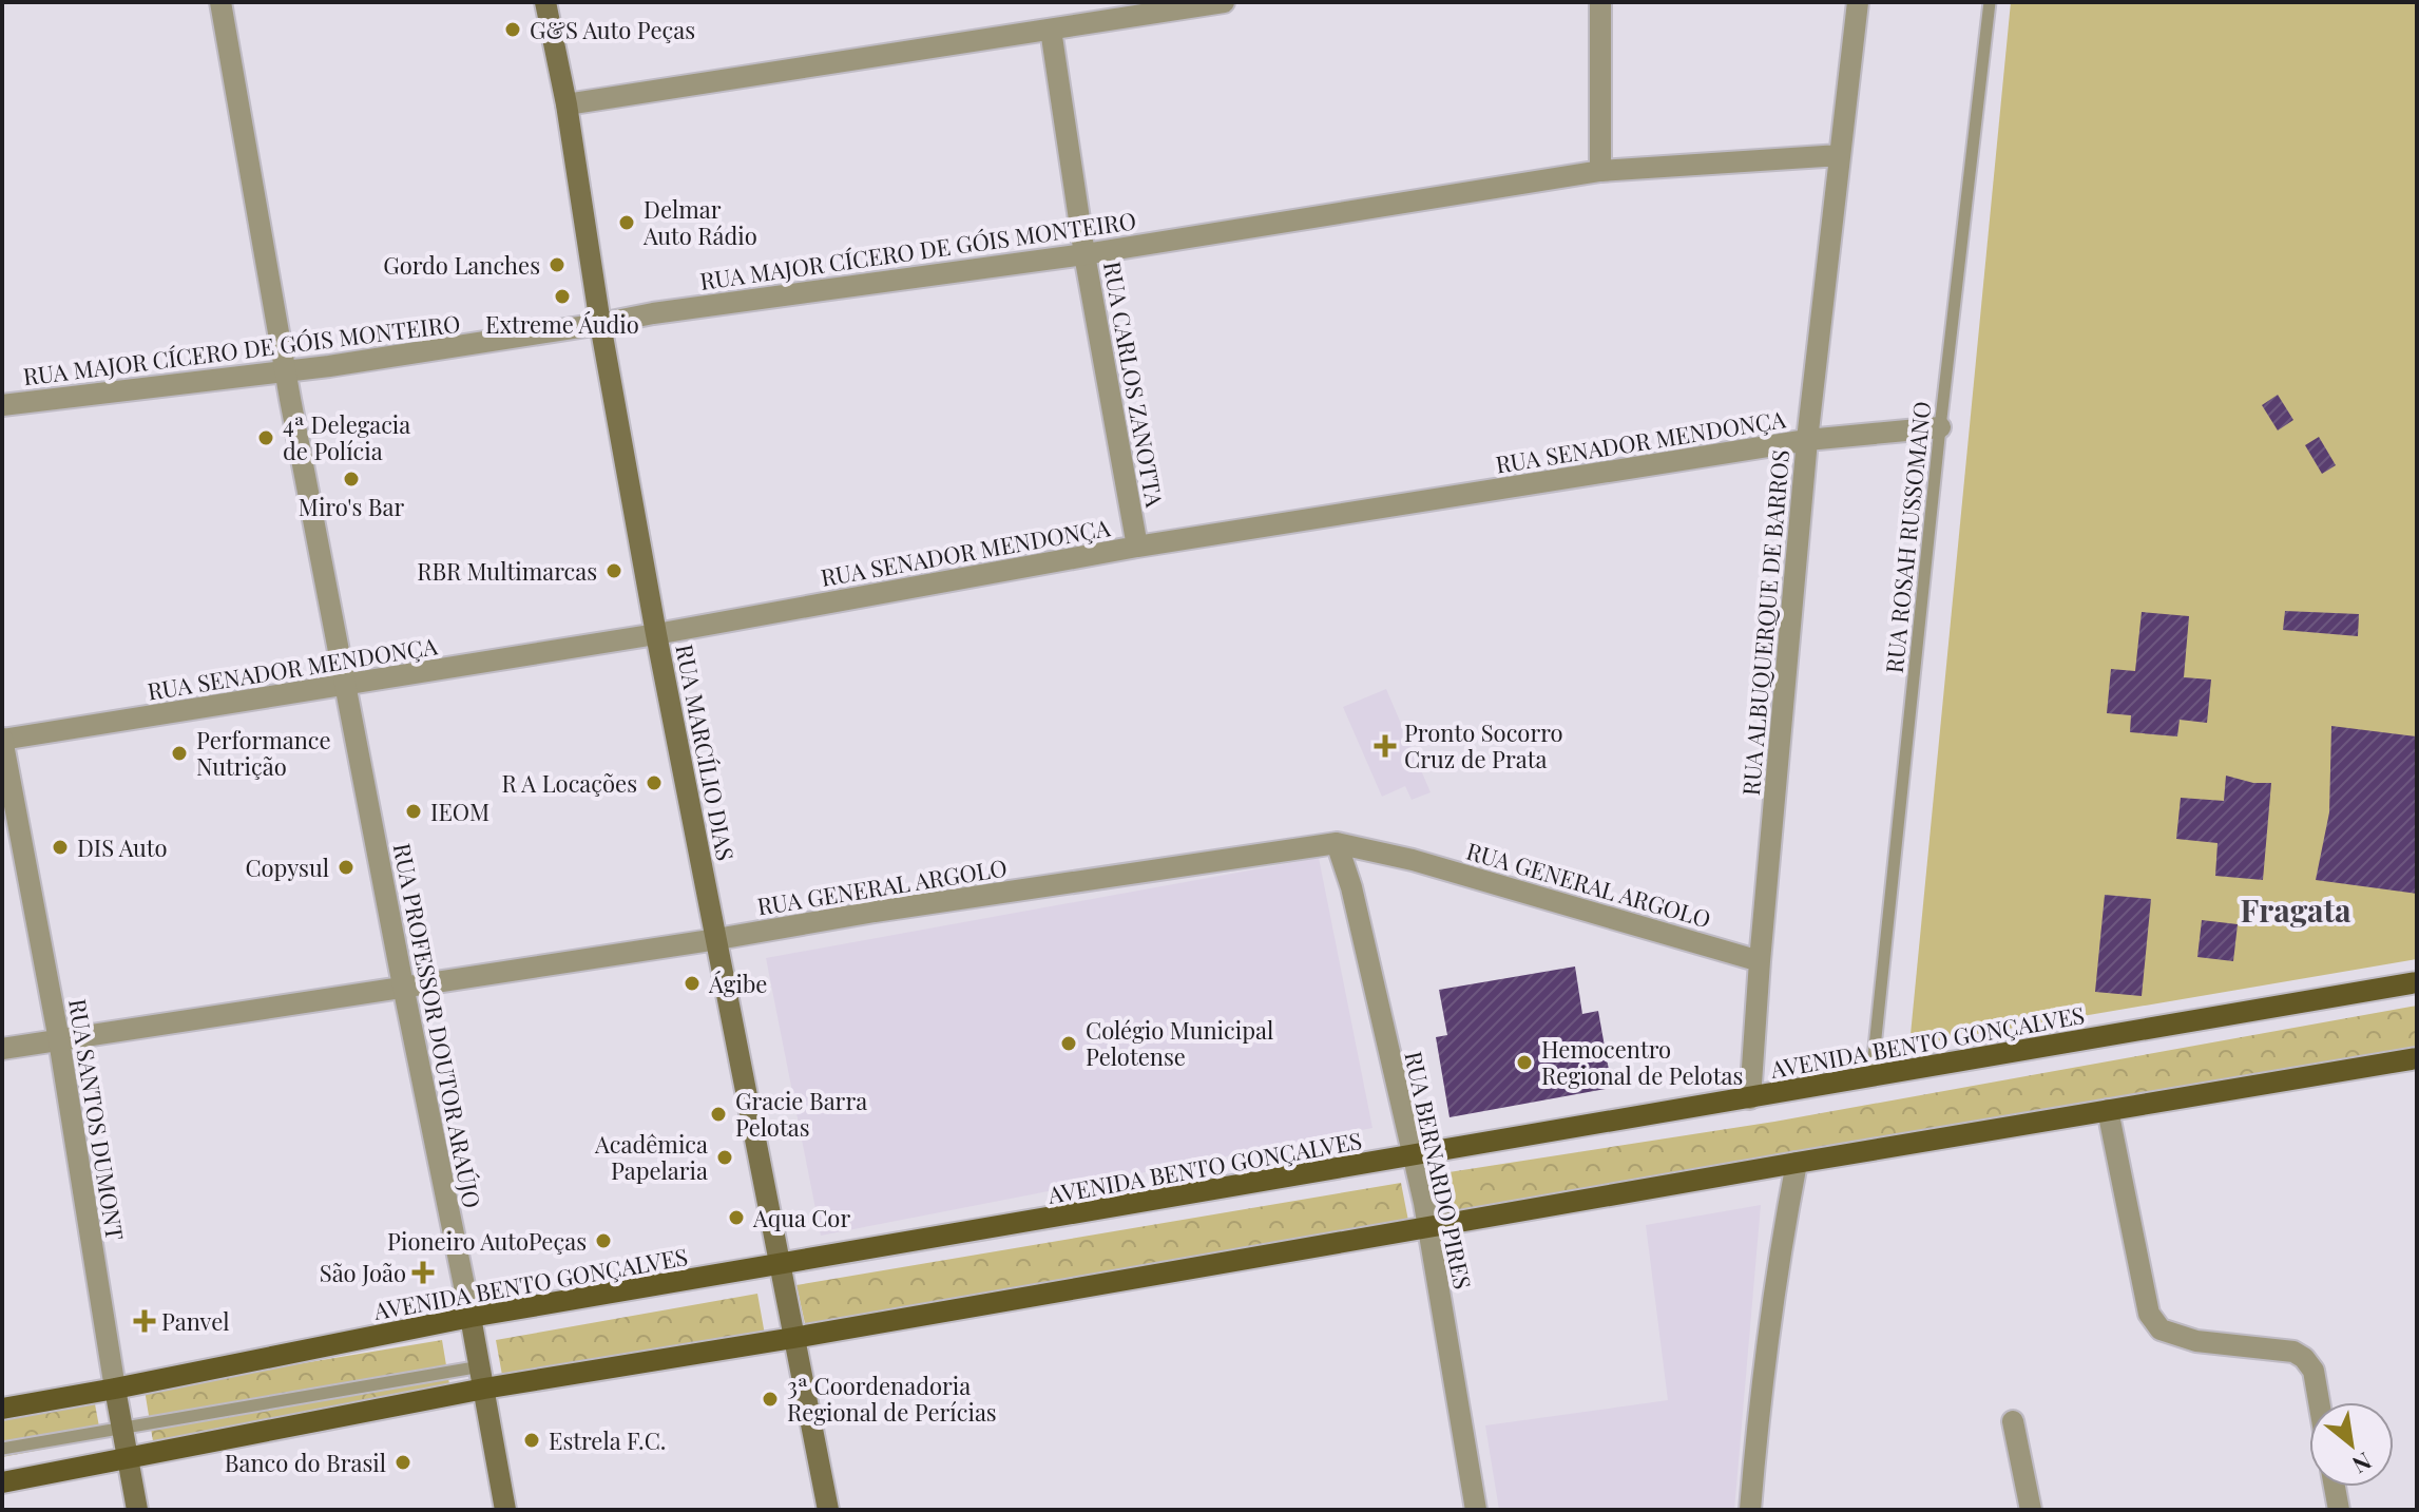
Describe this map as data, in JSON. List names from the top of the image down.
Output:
{
  "streets": {
    "main road": [
      "RUA MARCÍLIO DIAS",
      "RUA PROFESSOR DOUTOR ARAÚJO",
      "AVENIDA BENTO GONÇALVES",
      "RUA SANTOS DUMONT"
    ],
    "street": [
      "RUA MAJOR CÍCERO DE GÓIS MONTEIRO",
      "RUA CARLOS ZANOTTA",
      "RUA SENADOR MENDONÇA",
      "RUA ALBUQUERQUE DE BARROS",
      "RUA GENERAL ARGOLO",
      "RUA BERNARDO PIRES"
    ],
    "lane": ["RUA ROSAH RUSSOMANO"]
  },
  "crossings": [
    ["RUA MAJOR CÍCERO DE GÓIS MONTEIRO", "RUA CARLOS ZANOTTA"],
    ["RUA MAJOR CÍCERO DE GÓIS MONTEIRO", "RUA ALBUQUERQUE DE BARROS"],
    ["RUA MAJOR CÍCERO DE GÓIS MONTEIRO", "RUA MARCÍLIO DIAS"],
    ["RUA MAJOR CÍCERO DE GÓIS MONTEIRO", "RUA PROFESSOR DOUTOR ARAÚJO"],
    ["RUA CARLOS ZANOTTA", "RUA SENADOR MENDONÇA"],
    ["RUA SENADOR MENDONÇA", "RUA ROSAH RUSSOMANO"],
    ["RUA SENADOR MENDONÇA", "RUA ALBUQUERQUE DE BARROS"],
    ["RUA SENADOR MENDONÇA", "RUA MARCÍLIO DIAS"],
    ["RUA SENADOR MENDONÇA", "RUA PROFESSOR DOUTOR ARAÚJO"],
    ["RUA SENADOR MENDONÇA", "RUA SANTOS DUMONT"],
    ["RUA ROSAH RUSSOMANO", "AVENIDA BENTO GONÇALVES"],
    ["RUA ALBUQUERQUE DE BARROS", "RUA GENERAL ARGOLO"],
    ["RUA ALBUQUERQUE DE BARROS", "AVENIDA BENTO GONÇALVES"],
    ["RUA MARCÍLIO DIAS", "RUA GENERAL ARGOLO"],
    ["RUA MARCÍLIO DIAS", "AVENIDA BENTO GONÇALVES"],
    ["RUA GENERAL ARGOLO", "RUA PROFESSOR DOUTOR ARAÚJO"],
    ["RUA GENERAL ARGOLO", "RUA SANTOS DUMONT"],
    ["RUA GENERAL ARGOLO", "RUA BERNARDO PIRES"],
    ["RUA PROFESSOR DOUTOR ARAÚJO", "AVENIDA BENTO GONÇALVES"],
    ["AVENIDA BENTO GONÇALVES", "RUA SANTOS DUMONT"],
    ["AVENIDA BENTO GONÇALVES", "RUA BERNARDO PIRES"]
  ],
  "districts": ["Fragata"],
  "places": {
    "other": [
      "G&S Auto Peças",
      "Delmar Auto Rádio",
      "Gordo Lanches",
      "Extreme Áudio",
      "4ª Delegacia de Polícia",
      "Miro's Bar",
      "RBR Multimarcas",
      "Performance Nutrição",
      "R A Locações",
      "IEOM",
      "DIS Auto",
      "Copysul",
      "Ágibe",
      "Colégio Municipal Pelotense",
      "Hemocentro Regional de Pelotas",
      "Gracie Barra Pelotas",
      "Acadêmica Papelaria",
      "Aqua Cor",
      "Pioneiro AutoPeças",
      "3ª Coordenadoria Regional de Perícias",
      "Estrela F.C.",
      "Banco do Brasil"
    ],
    "health": ["Pronto Socorro Cruz de Prata", "São João", "Panvel"]
  },
  "north": "bottom right"
}
